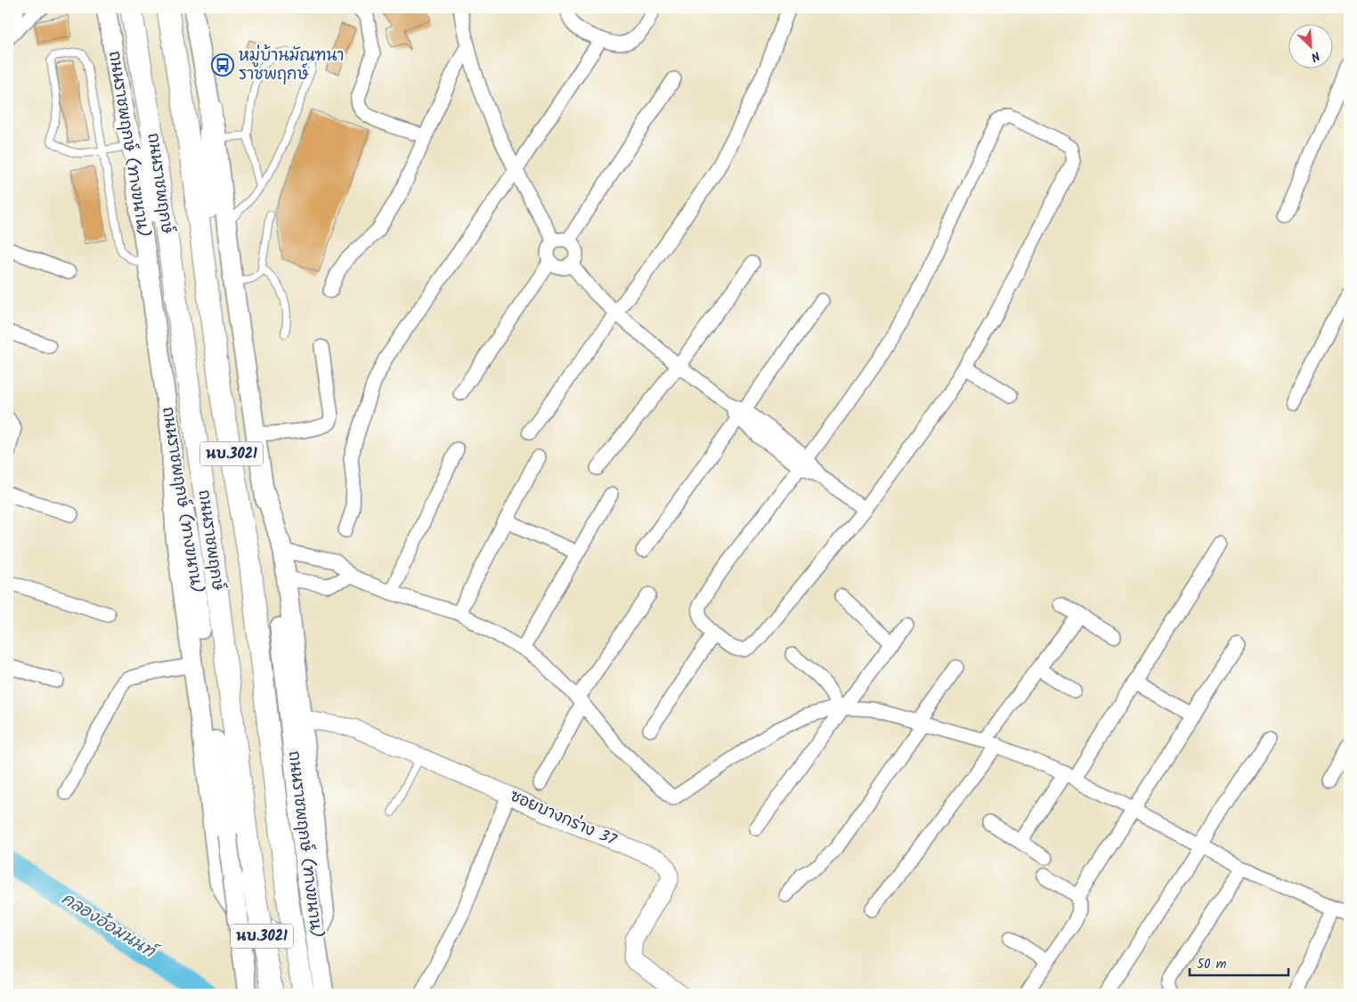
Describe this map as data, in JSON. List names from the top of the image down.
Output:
{
  "streets": {
    "main road": ["ถนนราชพฤกษ์ (ทางขนาน)", "ถนนราชพฤกษ์", "นบ.3021"],
    "street": ["ซอยบางกร่าง 37"]
  },
  "water": ["คลองอ้อมนนท์"],
  "places": {
    "bus stop": ["หมู่บ้านมัณฑนา ราชพฤกษ์"]
  },
  "scale_bar": "50 m",
  "north": "bottom right"
}
